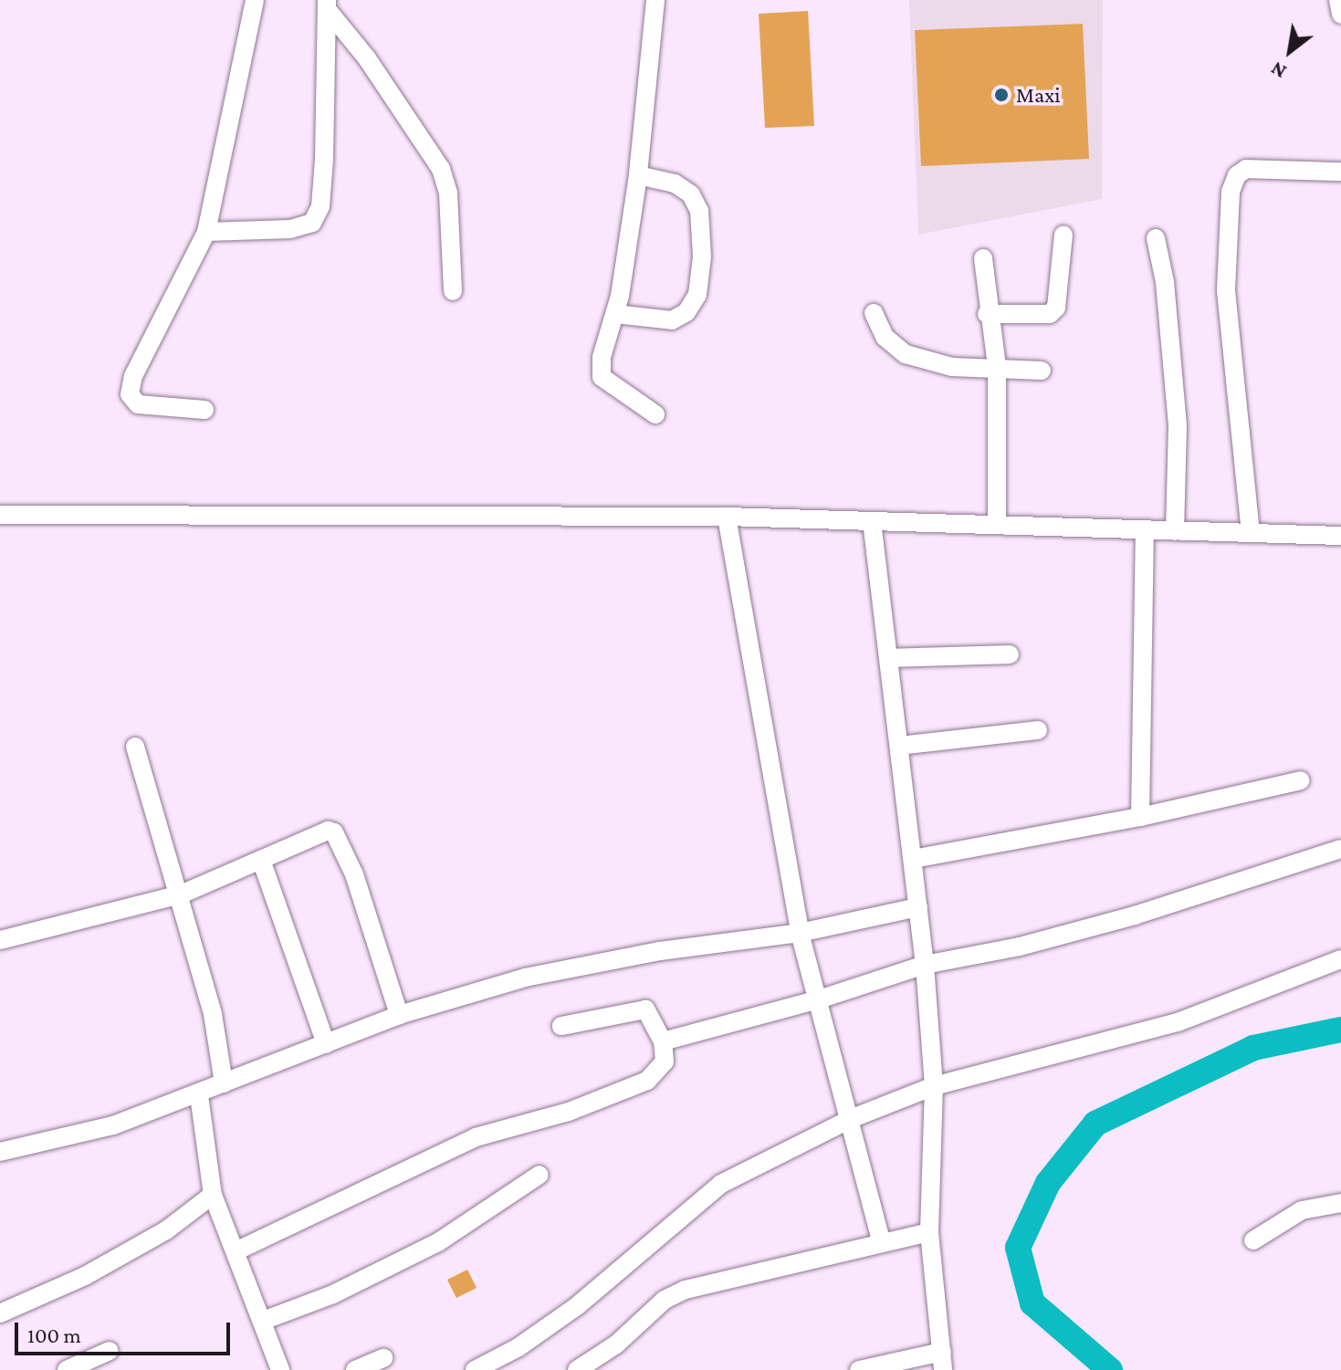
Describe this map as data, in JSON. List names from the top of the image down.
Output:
{
  "places": ["Maxi"],
  "scale_bar": "100 m",
  "north": "bottom left"
}
